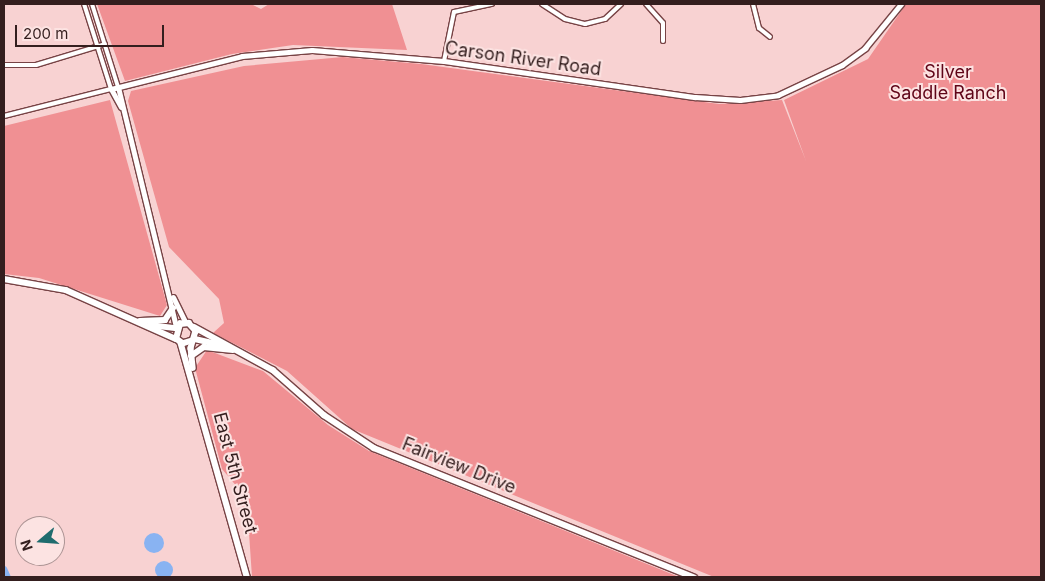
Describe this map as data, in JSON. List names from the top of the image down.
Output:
{
  "streets": {
    "main road": ["Fairview Drive", "East 5th Street"],
    "street": ["Carson River Road"]
  },
  "crossings": [
    ["Fairview Drive", "East 5th Street"]
  ],
  "parks": ["Silver Saddle Ranch"],
  "scale_bar": "200 m",
  "north": "left"
}
